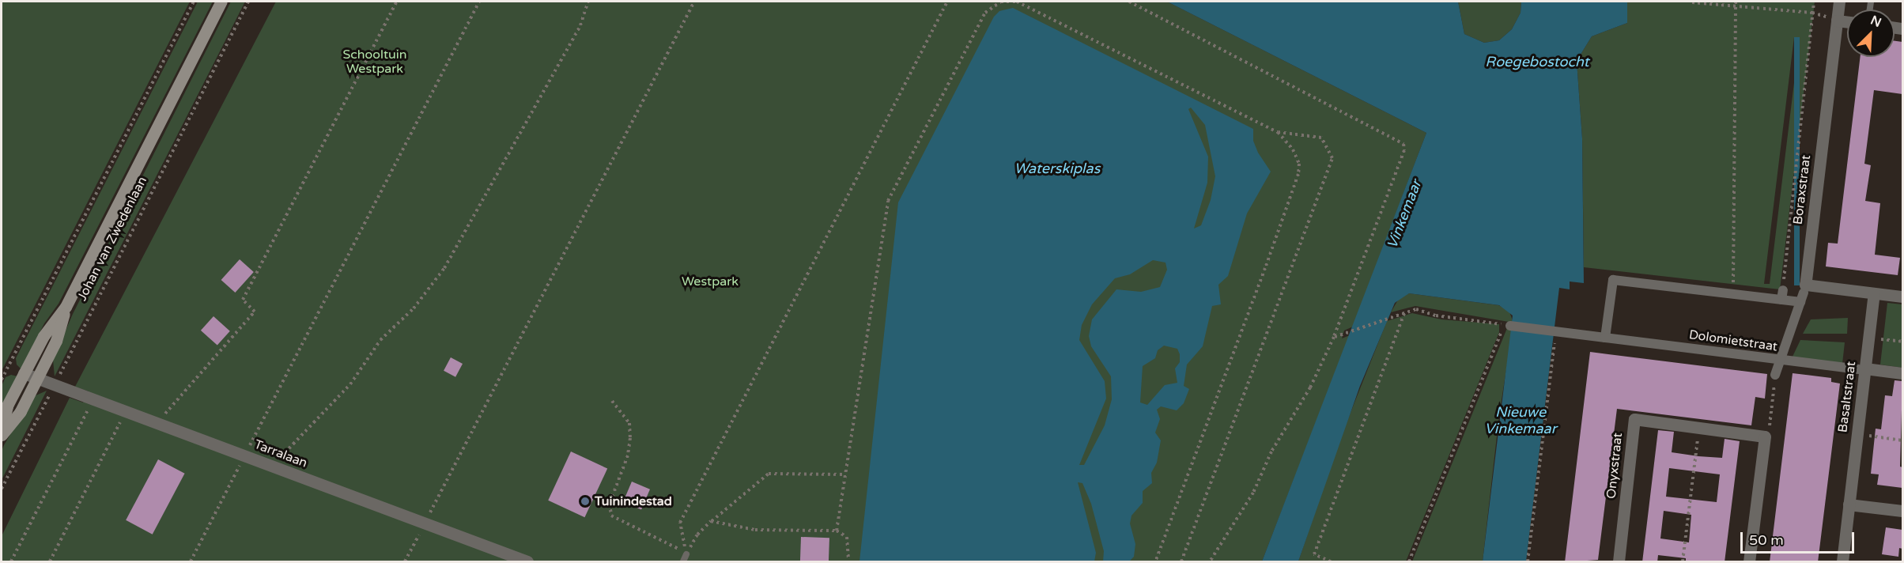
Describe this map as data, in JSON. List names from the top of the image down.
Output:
{
  "streets": {
    "main road": ["Johan van Zwedenlaan"],
    "street": [
      "Boraxstraat",
      "Dolomietstraat",
      "Basaltstraat",
      "Tarralaan",
      "Onyxstraat"
    ]
  },
  "crossings": [
    ["Boraxstraat", "Basaltstraat"],
    ["Johan van Zwedenlaan", "Tarralaan"],
    ["Dolomietstraat", "Basaltstraat"]
  ],
  "water": [
    "Roegebostocht",
    "Waterskiplas",
    "Vinkemaar",
    "Nieuwe Vinkemaar"
  ],
  "parks": ["Schooltuin Westpark", "Westpark"],
  "places": ["Tuinindestad"],
  "scale_bar": "50 m",
  "north": "top right"
}
